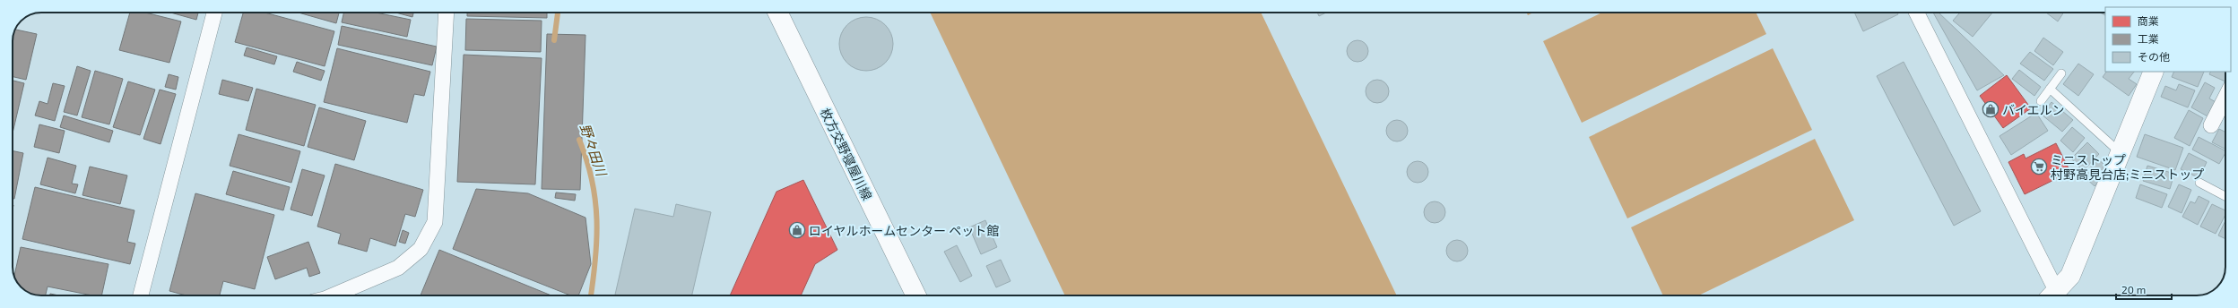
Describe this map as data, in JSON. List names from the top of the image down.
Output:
{
  "streets": {
    "main road": ["枚方交野寝屋川線"]
  },
  "water": ["野々田川"],
  "places": {
    "shop": ["バイエルン", "ロイヤルホームセンター ペット館"],
    "supermarket": ["ミニストップ 村野高見台店;ミニストップ"]
  },
  "legend": ["商業", "工業", "その他"],
  "scale_bar": "20 m"
}
